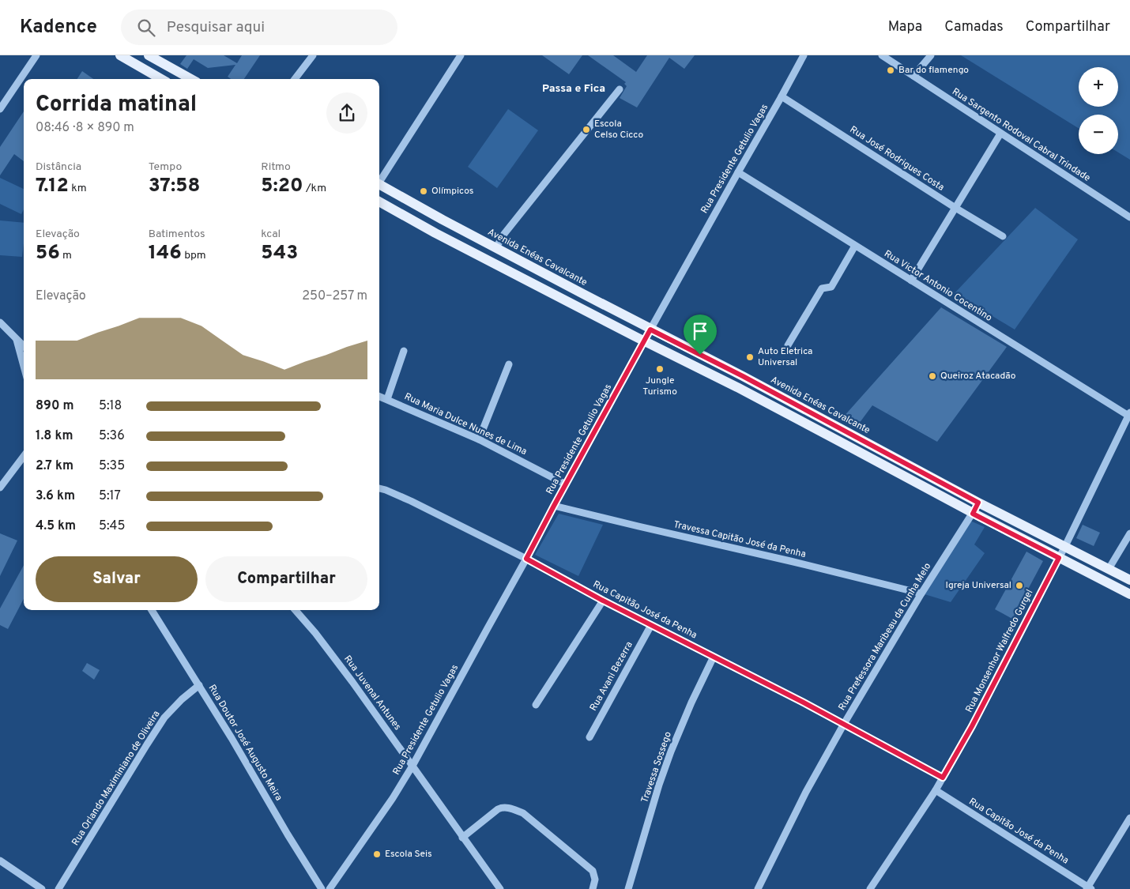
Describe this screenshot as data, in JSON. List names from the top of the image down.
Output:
{
  "streets": {
    "main road": ["Avenida Enéas Cavalcante"],
    "street": [
      "Rua Sargento Rodoval Cabral Trindade",
      "Rua Presidente Getulio Vagas",
      "Rua José Rodrigues Costa",
      "Rua Victor Antonio Cocentino",
      "Rua Maria Dulce Nunes de Lima",
      "Travessa Capitão José da Penha",
      "Rua Capitão José da Penha",
      "Rua Prefessora Maribeau da Cunha Melo",
      "Rua Monsenhor Walfredo Gurgel",
      "Rua Avani Bezerra",
      "Rua Juvenal Antunes",
      "Rua Doutor José Augusto Meira",
      "Travessa Sossego",
      "Rua Orlando Maximiniano de Oliveira"
    ]
  },
  "crossings": [
    ["Rua Presidente Getulio Vagas", "Rua José Rodrigues Costa"],
    ["Rua Presidente Getulio Vagas", "Avenida Enéas Cavalcante"],
    ["Rua Presidente Getulio Vagas", "Rua Victor Antonio Cocentino"],
    ["Rua Presidente Getulio Vagas", "Rua Maria Dulce Nunes de Lima"],
    ["Rua Presidente Getulio Vagas", "Travessa Capitão José da Penha"],
    ["Rua Presidente Getulio Vagas", "Rua Capitão José da Penha"],
    ["Rua Presidente Getulio Vagas", "Rua Juvenal Antunes"],
    ["Avenida Enéas Cavalcante", "Rua Prefessora Maribeau da Cunha Melo"],
    ["Avenida Enéas Cavalcante", "Rua Monsenhor Walfredo Gurgel"],
    ["Rua Victor Antonio Cocentino", "Rua Monsenhor Walfredo Gurgel"],
    ["Travessa Capitão José da Penha", "Rua Prefessora Maribeau da Cunha Melo"],
    ["Rua Capitão José da Penha", "Rua Prefessora Maribeau da Cunha Melo"],
    ["Rua Capitão José da Penha", "Rua Monsenhor Walfredo Gurgel"],
    ["Rua Capitão José da Penha", "Rua Avani Bezerra"],
    ["Rua Capitão José da Penha", "Travessa Sossego"],
    ["Rua Doutor José Augusto Meira", "Rua Orlando Maximiniano de Oliveira"]
  ],
  "districts": ["Passa e Fica"],
  "places": [
    "Bar do flamengo",
    "Escola Celso Cicco",
    "Olímpicos",
    "Auto Eletrica Universal",
    "Jungle Turismo",
    "Queiroz Atacadão",
    "Igreja Universal",
    "Escola Seis"
  ],
  "page": {
    "header": "Kadence",
    "search": "Pesquisar aqui",
    "nav": ["Mapa", "Camadas", "Compartilhar"],
    "map_buttons": ["+", "−"],
    "heading": ["Corrida matinal", "08:46 · 8 × 890 m"],
    "stats": [
      ["Distância", "7.12 km"],
      ["Tempo", "37:58"],
      ["Ritmo", "5:20 /km"],
      ["Elevação", "56 m"],
      ["Batimentos", "146 bpm"],
      ["kcal", "543"]
    ],
    "chart": ["Elevação", "250–257 m"],
    "list": [
      {
        "name": "890 m",
        "note": "5:18"
      },
      {
        "name": "1.8 km",
        "note": "5:36"
      },
      {
        "name": "2.7 km",
        "note": "5:35"
      },
      {
        "name": "3.6 km",
        "note": "5:17"
      },
      {
        "name": "4.5 km",
        "note": "5:45"
      }
    ],
    "buttons": ["Salvar", "Compartilhar"]
  }
}
